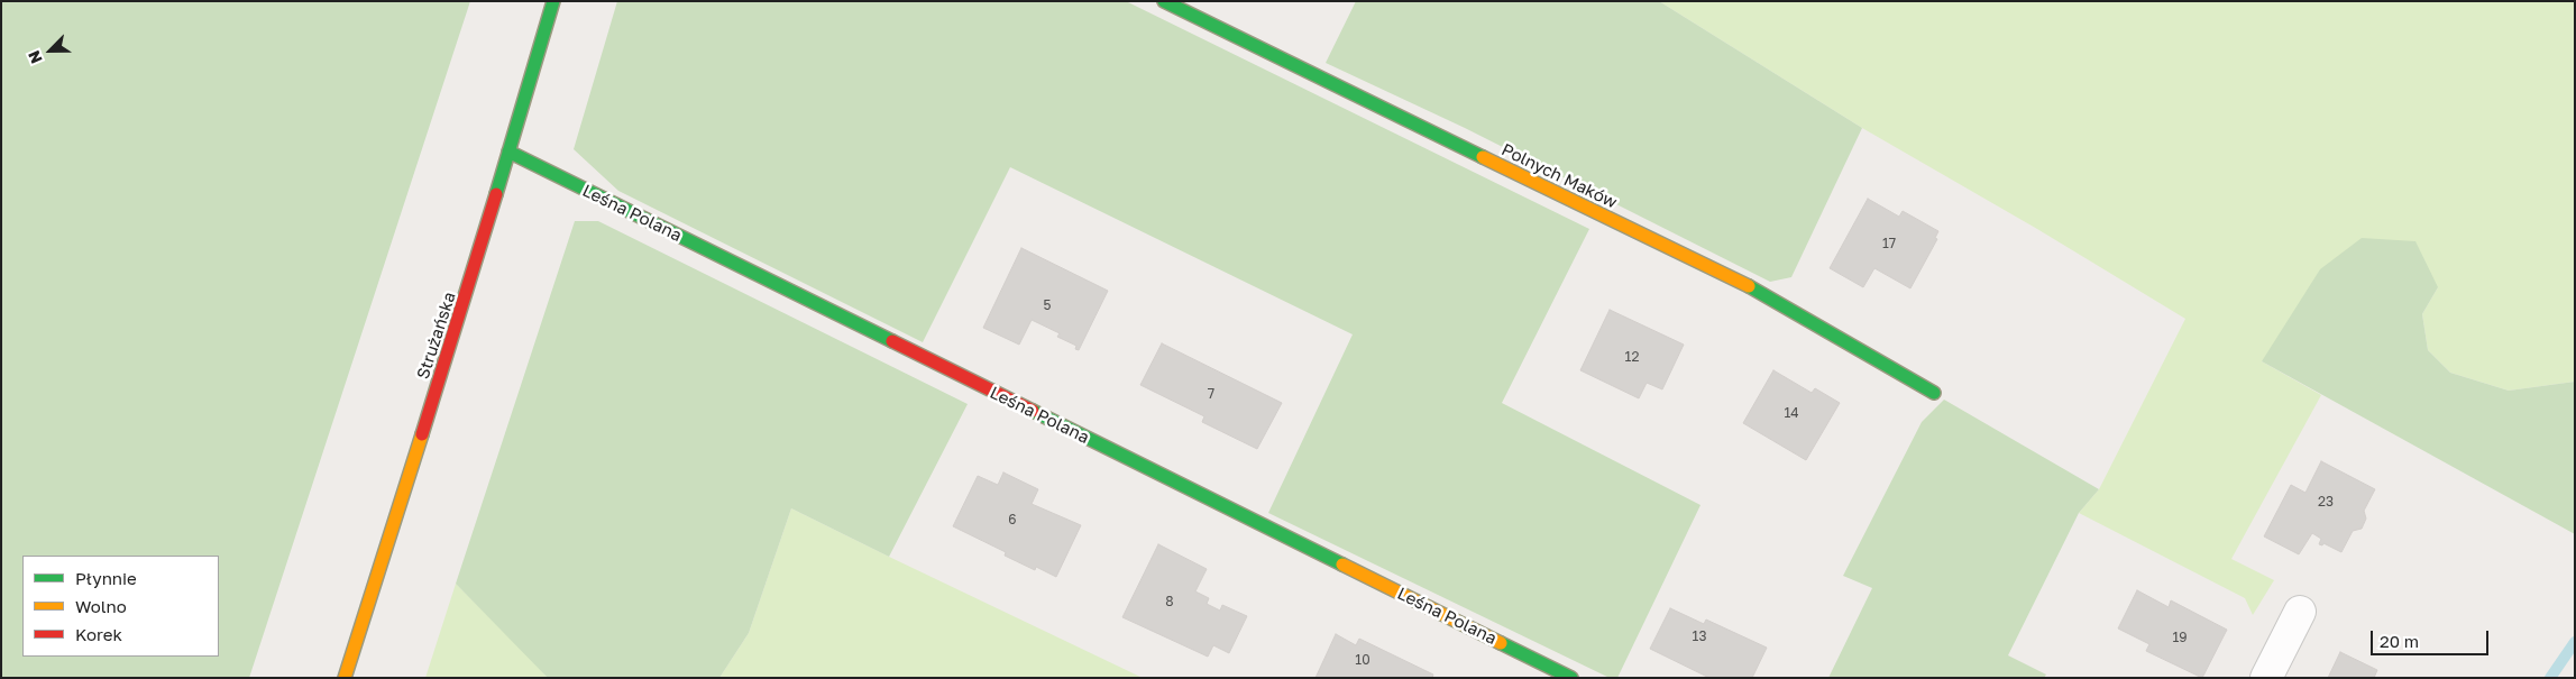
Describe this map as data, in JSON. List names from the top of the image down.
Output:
{
  "streets": {
    "street": ["Polnych Maków", "Leśna Polana", "Strużańska"]
  },
  "crossings": [
    ["Leśna Polana", "Strużańska"]
  ],
  "house_numbers": [
    "17",
    "5",
    "12",
    "7",
    "14",
    "23",
    "6",
    "8",
    "13",
    "19",
    "10"
  ],
  "legend": ["Płynnie", "Wolno", "Korek"],
  "scale_bar": "20 m",
  "north": "bottom left"
}
